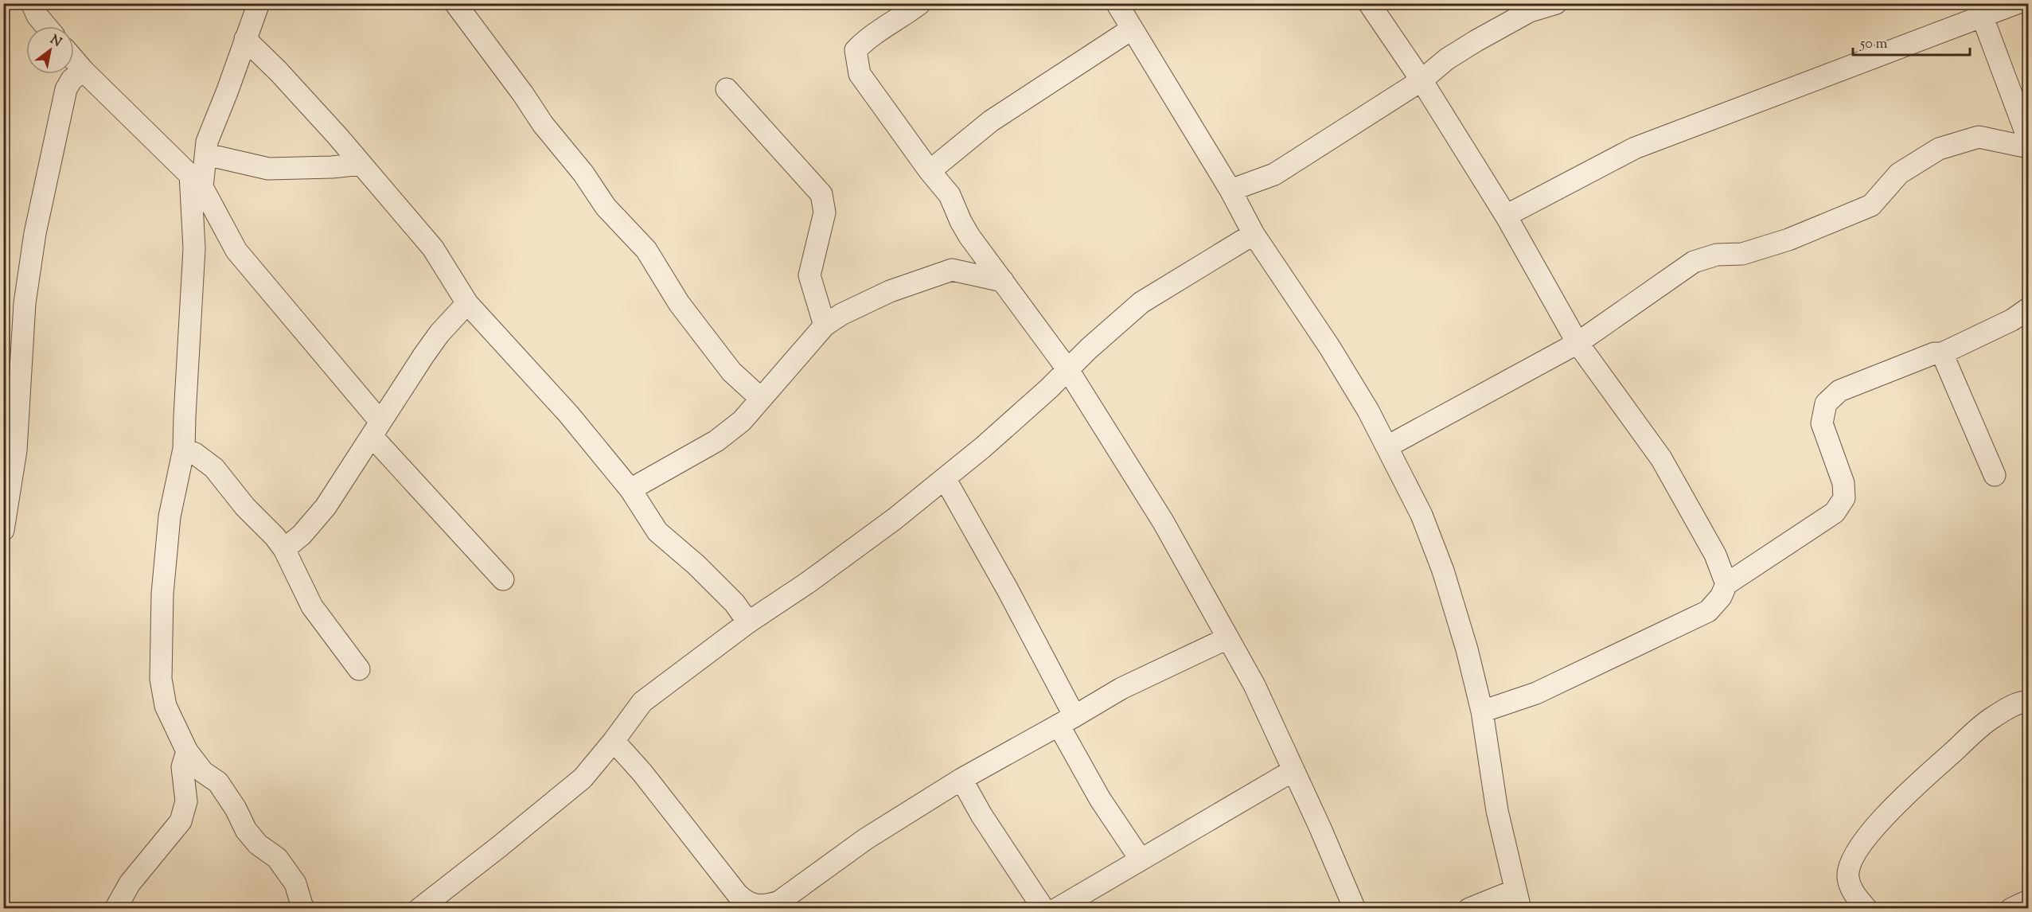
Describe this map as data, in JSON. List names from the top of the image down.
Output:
{
  "scale_bar": "50 m",
  "north": "top right"
}
